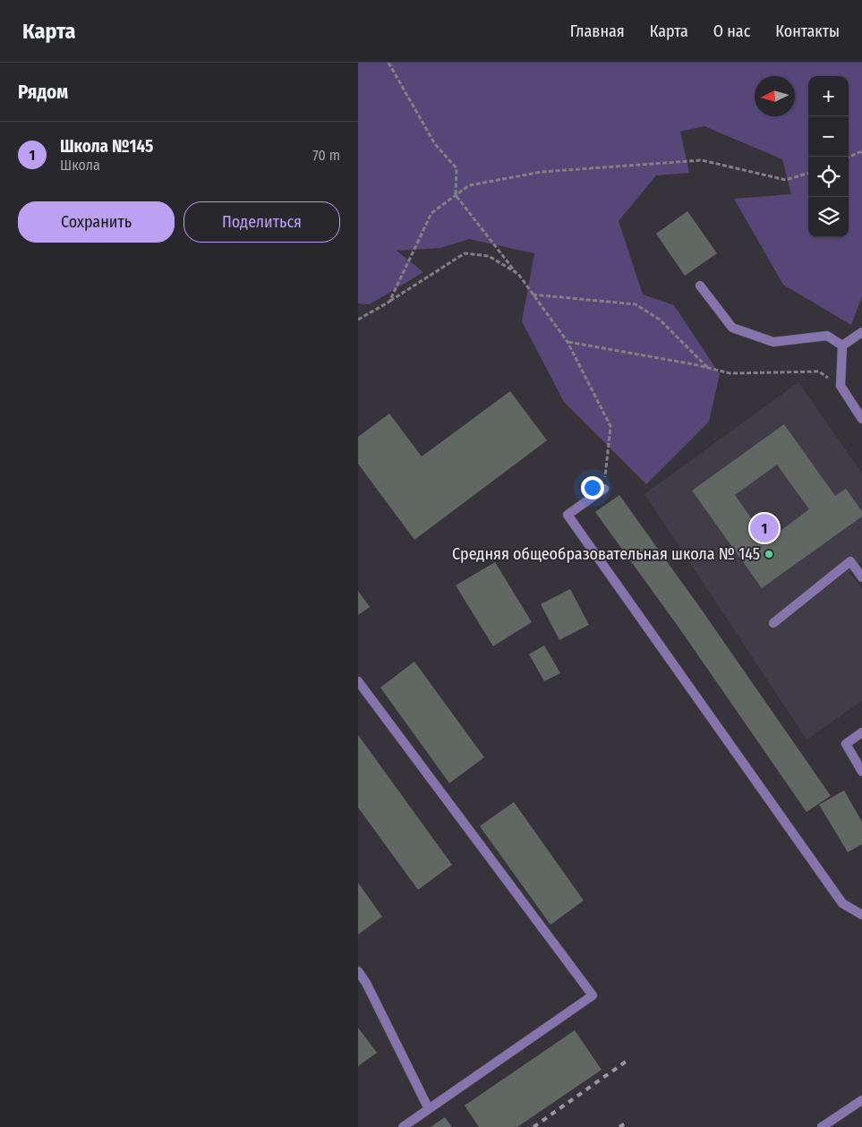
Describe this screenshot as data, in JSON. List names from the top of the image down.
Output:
{
  "places": ["Средняя общеобразовательная школа № 145"],
  "north": "left",
  "page": {
    "header": "Карта",
    "nav": [
      "Главная",
      "Карта",
      "О нас",
      "Контакты"
    ],
    "heading": "Рядом",
    "map_buttons": ["+", "−"],
    "list": [
      {
        "mark": "1",
        "name": "Школа №145",
        "note": "Школа",
        "value": "70 m"
      }
    ],
    "buttons": ["Сохранить", "Поделиться"],
    "pins": "1"
  }
}
